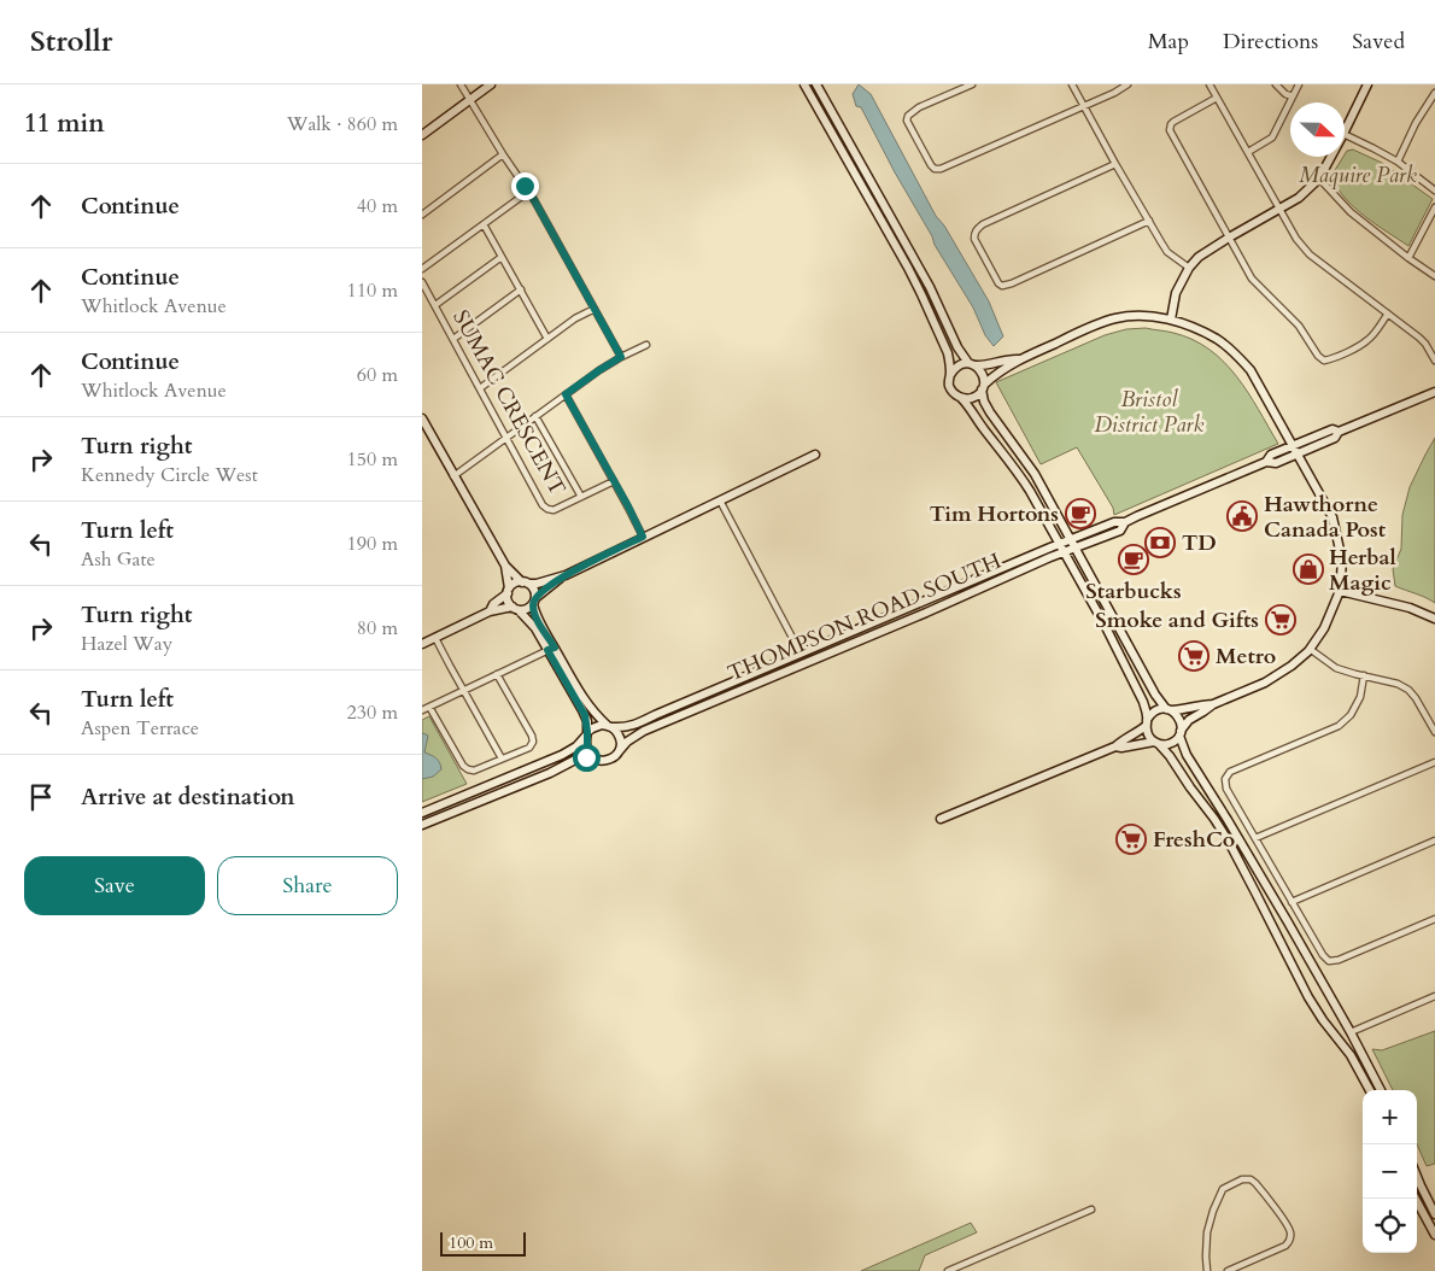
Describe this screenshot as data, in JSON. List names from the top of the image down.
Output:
{
  "streets": {
    "main road": ["THOMPSON ROAD SOUTH"],
    "street": ["SUMAC CRESCENT"]
  },
  "parks": ["Maquire Park", "Bristol District Park"],
  "places": {
    "cafe": ["Tim Hortons", "Starbucks"],
    "public building": ["Hawthorne Canada Post"],
    "bank": ["TD"],
    "shop": ["Herbal Magic"],
    "supermarket": ["Smoke and Gifts", "Metro", "FreshCo"]
  },
  "scale_bar": "100 m",
  "north": "right",
  "page": {
    "header": "Strollr",
    "nav": ["Map", "Directions", "Saved"],
    "heading": ["11 min", "Walk · 860 m"],
    "list": [
      ["Continue", "40 m"],
      ["Continue", "Whitlock Avenue", "110 m"],
      ["Continue", "Whitlock Avenue", "60 m"],
      ["Turn right", "Kennedy Circle West", "150 m"],
      ["Turn left", "Ash Gate", "190 m"],
      ["Turn right", "Hazel Way", "80 m"],
      ["Turn left", "Aspen Terrace", "230 m"],
      "Arrive at destination"
    ],
    "buttons": ["Save", "Share"],
    "map_buttons": ["+", "−"],
    "scale": "100 m"
  }
}
